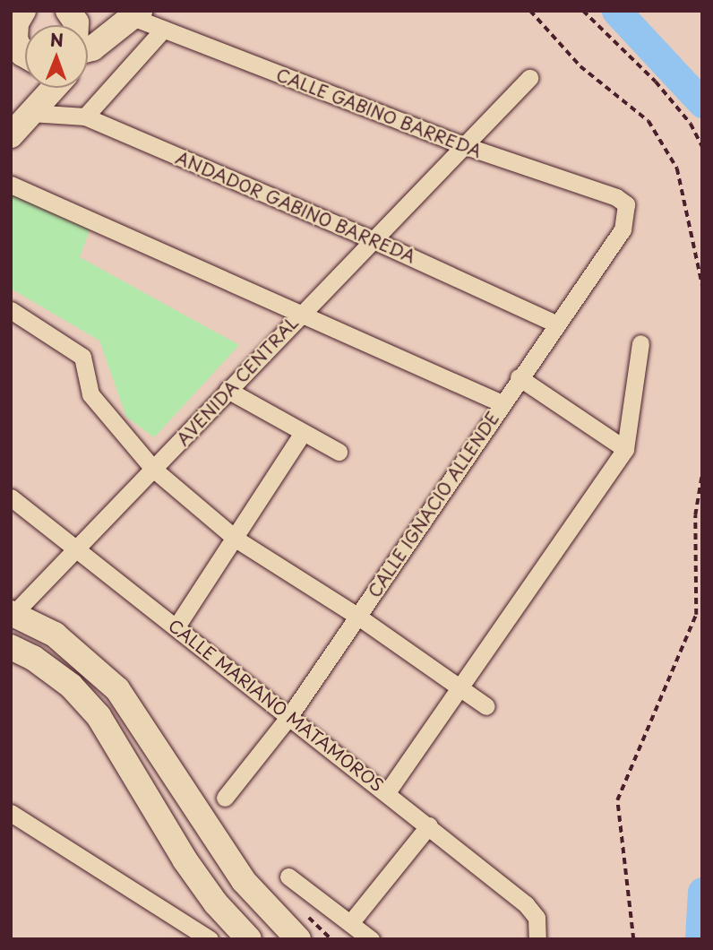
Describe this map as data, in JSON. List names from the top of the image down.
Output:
{
  "streets": {
    "street": [
      "CALLE GABINO BARREDA",
      "ANDADOR GABINO BARREDA",
      "AVENIDA CENTRAL",
      "CALLE IGNACIO ALLENDE",
      "CALLE MARIANO MATAMOROS"
    ]
  },
  "crossings": [
    ["CALLE GABINO BARREDA", "AVENIDA CENTRAL"],
    ["CALLE GABINO BARREDA", "CALLE IGNACIO ALLENDE"],
    ["ANDADOR GABINO BARREDA", "AVENIDA CENTRAL"],
    ["ANDADOR GABINO BARREDA", "CALLE IGNACIO ALLENDE"],
    ["AVENIDA CENTRAL", "CALLE MARIANO MATAMOROS"],
    ["CALLE IGNACIO ALLENDE", "CALLE MARIANO MATAMOROS"]
  ],
  "north": "top"
}
